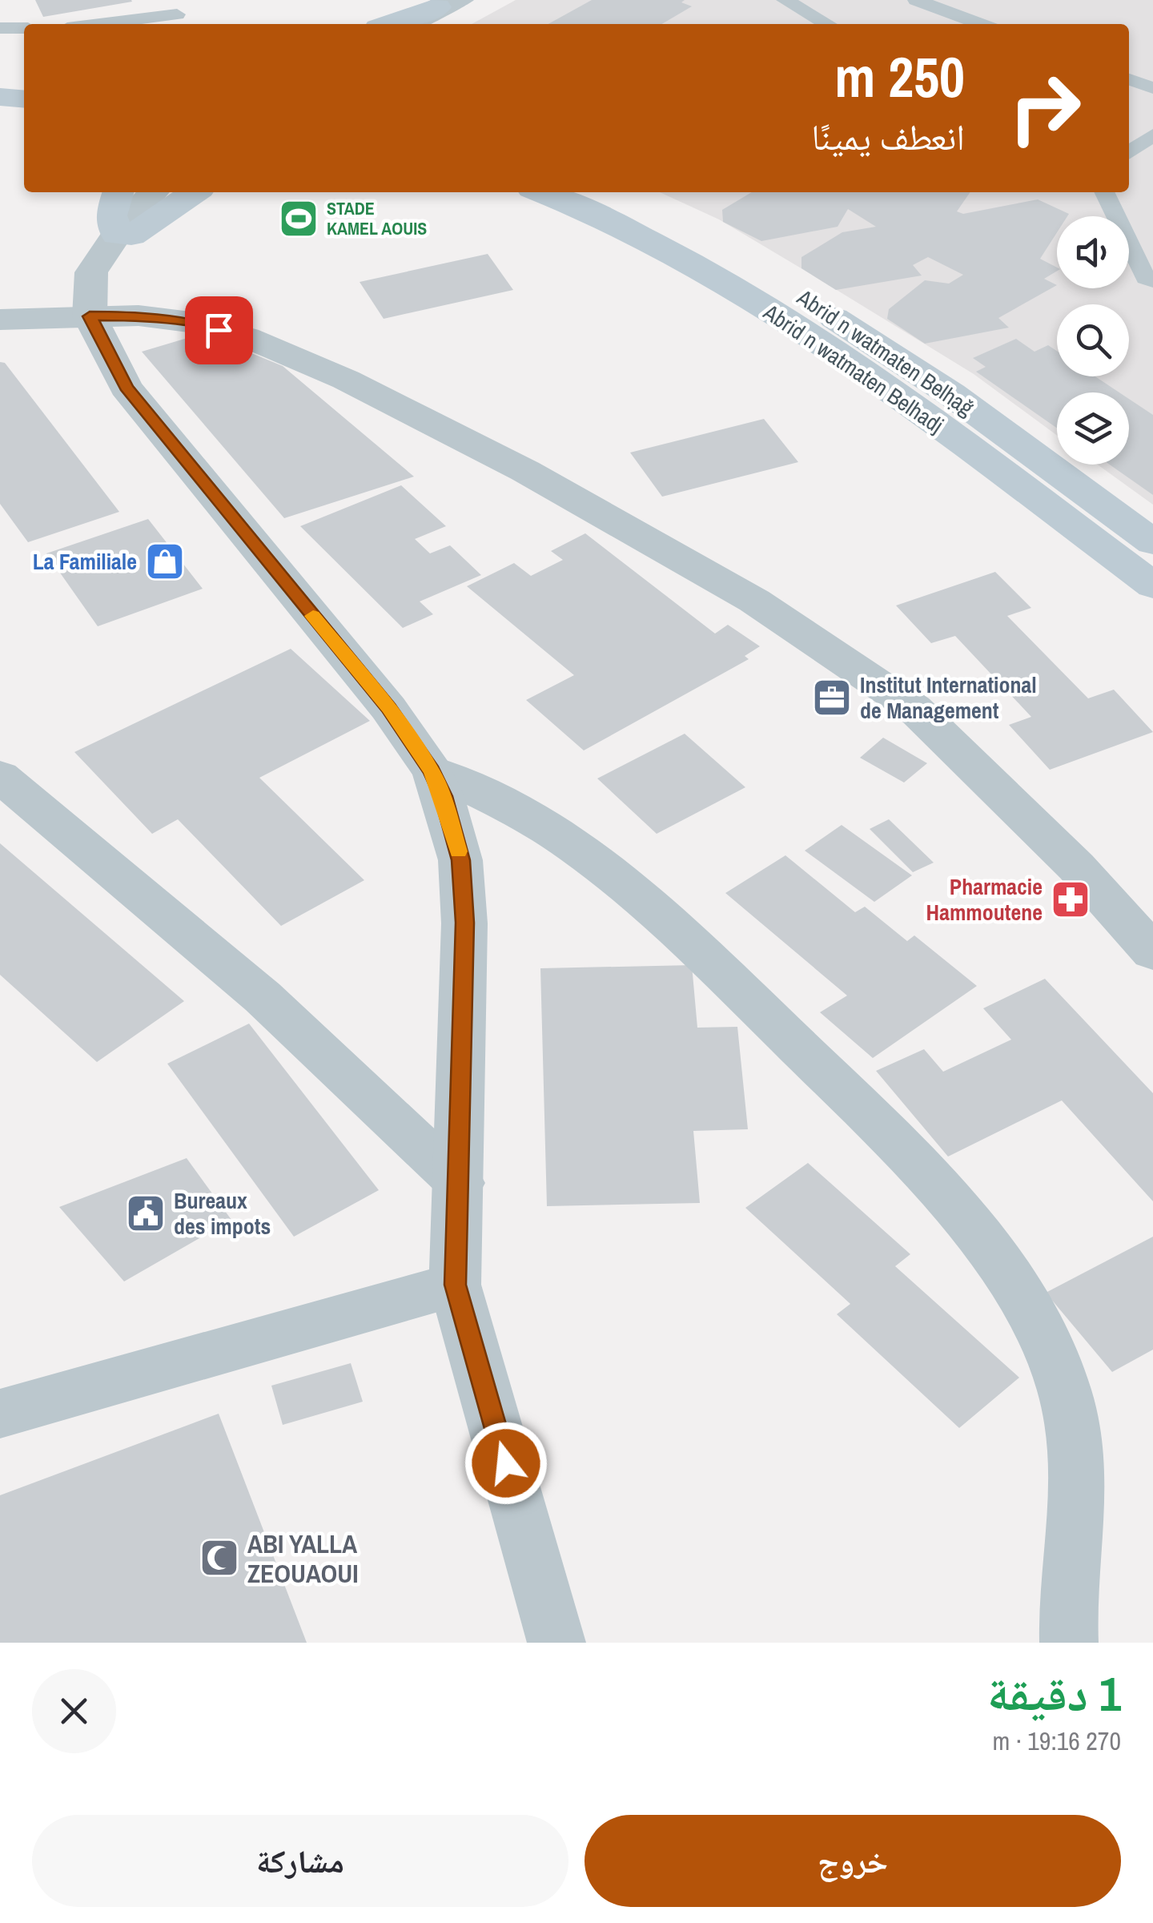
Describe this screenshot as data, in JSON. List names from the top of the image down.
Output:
{
  "streets": {
    "main road": ["Abrid n watmaten Belḥaǧ", "Abrid n watmaten Belhadj"]
  },
  "places": {
    "sports": ["STADE KAMEL AOUIS"],
    "shop": ["La Familiale"],
    "office": ["Institut International de Management"],
    "pharmacy": ["Pharmacie Hammoutene"],
    "public building": ["Bureaux des impots"],
    "mosque": ["ABI YALLA ZEOUAOUI"]
  },
  "page": {
    "turn": ["250 m", "انعطف يمينًا"],
    "heading": ["1 دقيقة", "270 m · 19:16"],
    "buttons": ["خروج", "مشاركة"]
  }
}
